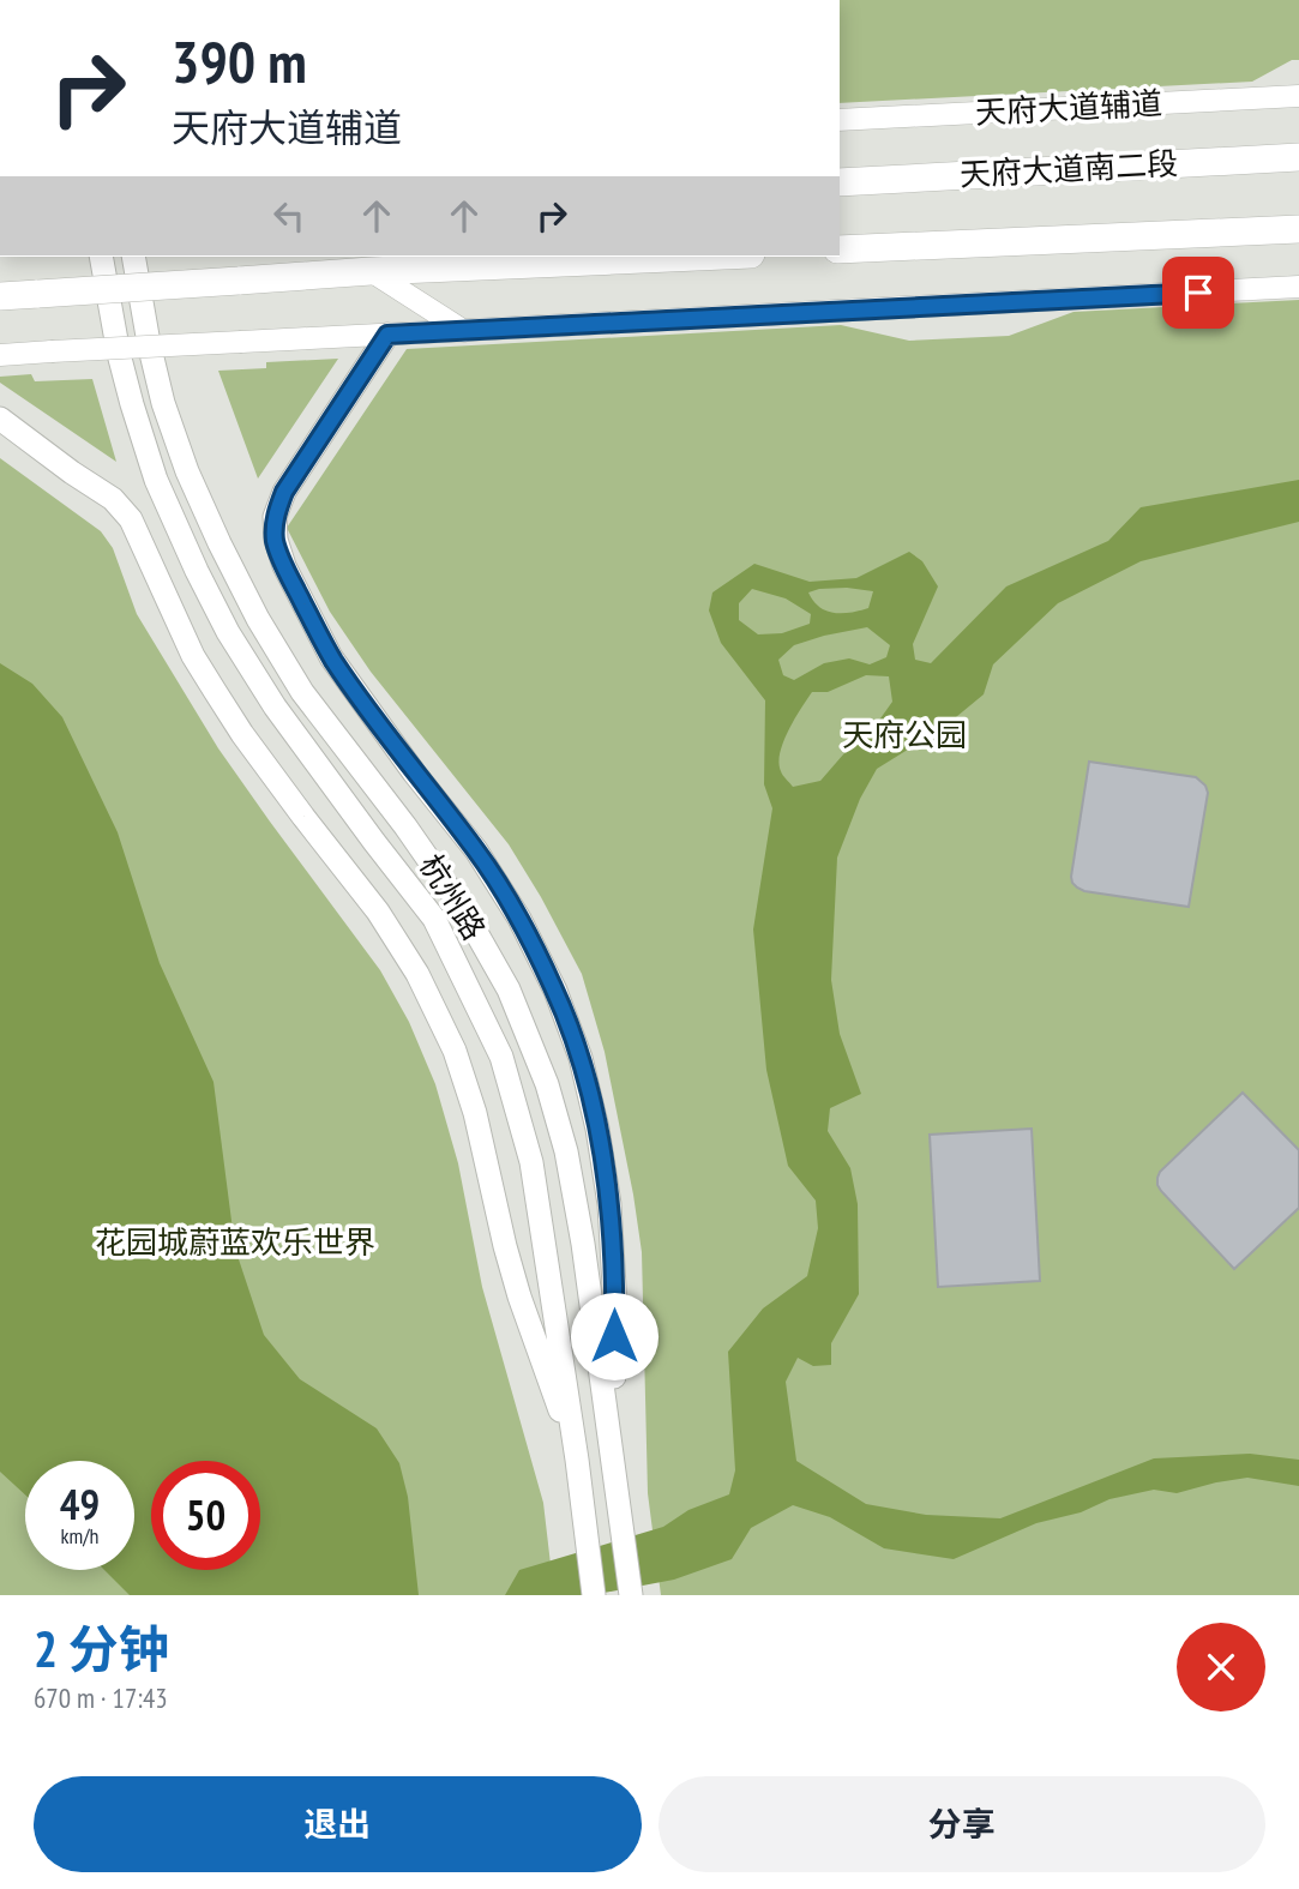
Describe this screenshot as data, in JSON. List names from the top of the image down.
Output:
{
  "streets": {
    "highway": ["天府大道南二段"],
    "main road": ["杭州路"],
    "street": ["天府大道辅道"]
  },
  "parks": ["天府公园", "花园城蔚蓝欢乐世界"],
  "page": {
    "turn": ["390 m", "天府大道辅道"],
    "speed": "49 km/h",
    "limit": "50",
    "heading": ["2 分钟", "670 m · 17:43"],
    "buttons": ["退出", "分享"]
  }
}
